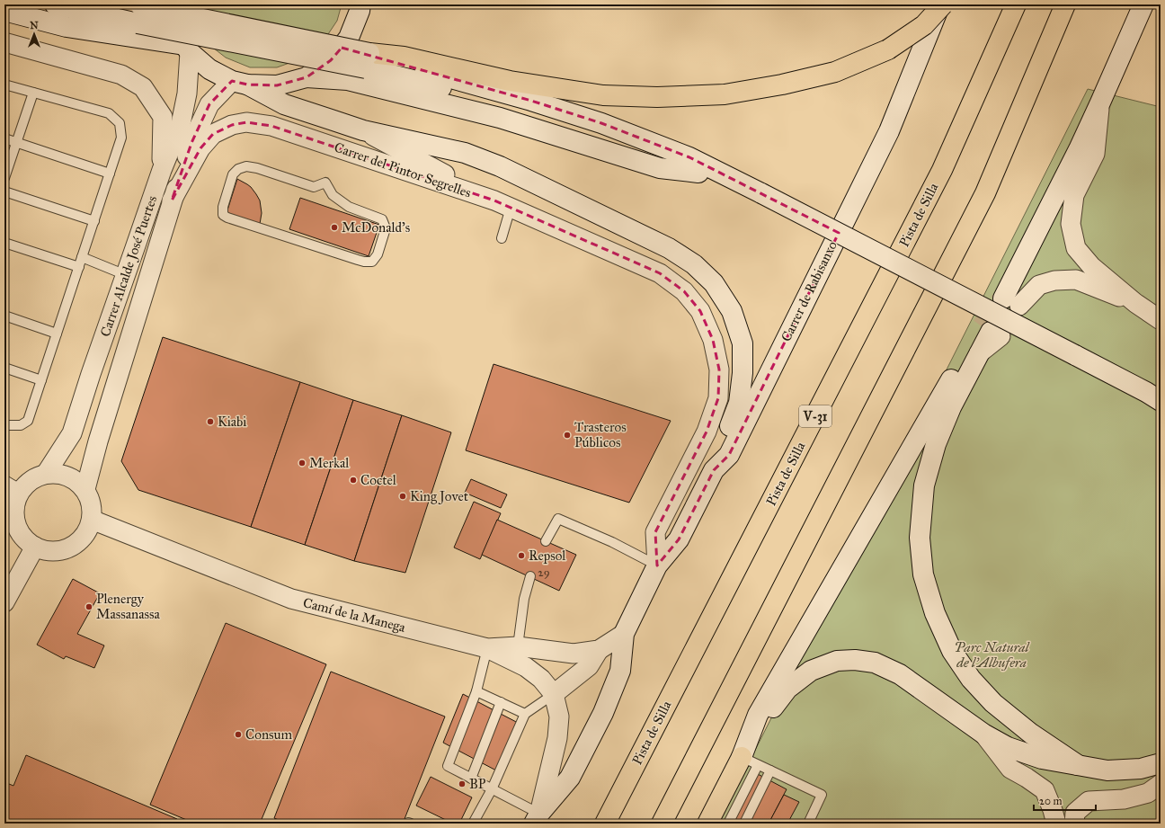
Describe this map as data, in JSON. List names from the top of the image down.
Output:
{
  "streets": {
    "highway": ["Pista de Silla", "V-31"],
    "street": [
      "Carrer del Pintor Segrelles",
      "Carrer Alcalde José Puertes",
      "Carrer de Rabisanxo",
      "Camí de la Manega"
    ]
  },
  "crossings": [
    ["Carrer del Pintor Segrelles", "Carrer Alcalde José Puertes"],
    ["Carrer del Pintor Segrelles", "Carrer de Rabisanxo"],
    ["Carrer Alcalde José Puertes", "Camí de la Manega"],
    ["Carrer de Rabisanxo", "Camí de la Manega"]
  ],
  "parks": ["Parc Natural de l'Albufera"],
  "places": [
    "McDonald's",
    "Kiabi",
    "Trasteros Públicos",
    "Merkal",
    "Coctel",
    "King Jovet",
    "Repsol",
    "Plenergy Massanassa",
    "Consum",
    "BP"
  ],
  "house_numbers": ["29"],
  "scale_bar": "20 m",
  "north": "top"
}
